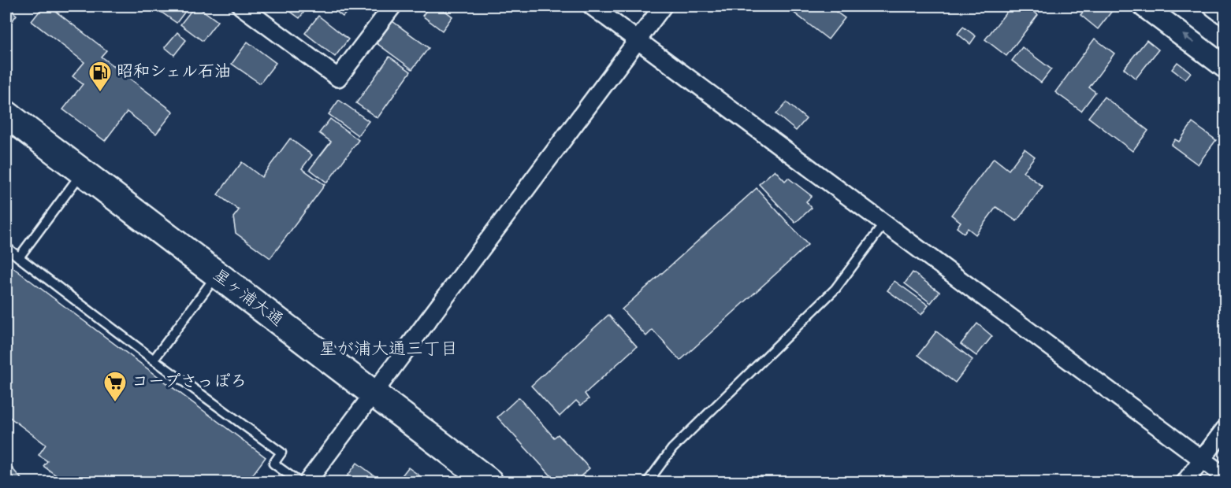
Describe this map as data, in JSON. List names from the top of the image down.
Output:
{
  "streets": {
    "highway": ["星ヶ浦大通"]
  },
  "districts": ["星が浦大通三丁目"],
  "places": {
    "fuel station": ["昭和シェル石油"],
    "supermarket": ["コープさっぽろ"]
  }
}
